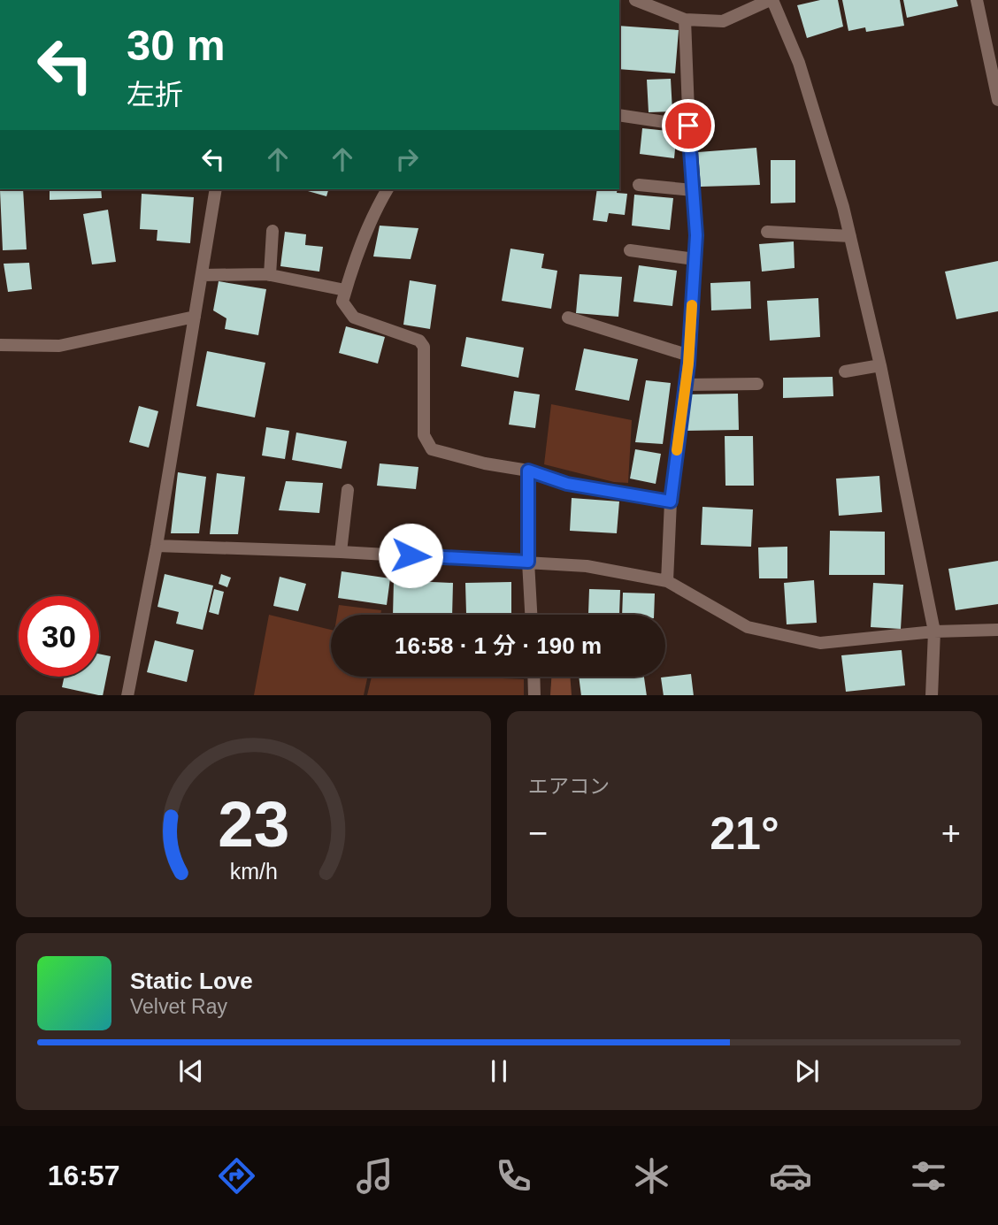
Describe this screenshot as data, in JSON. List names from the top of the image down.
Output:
{
  "page": {
    "turn": ["30 m", "左折"],
    "limit": "30",
    "trip": "16:58 · 1 分 · 190 m",
    "tile": "エアコン",
    "heat": ["−", "21°", "+"],
    "song": ["Static Love", "Velvet Ray"],
    "tabs": "16:57",
    "gauge": ["23", "km/h"]
  }
}
